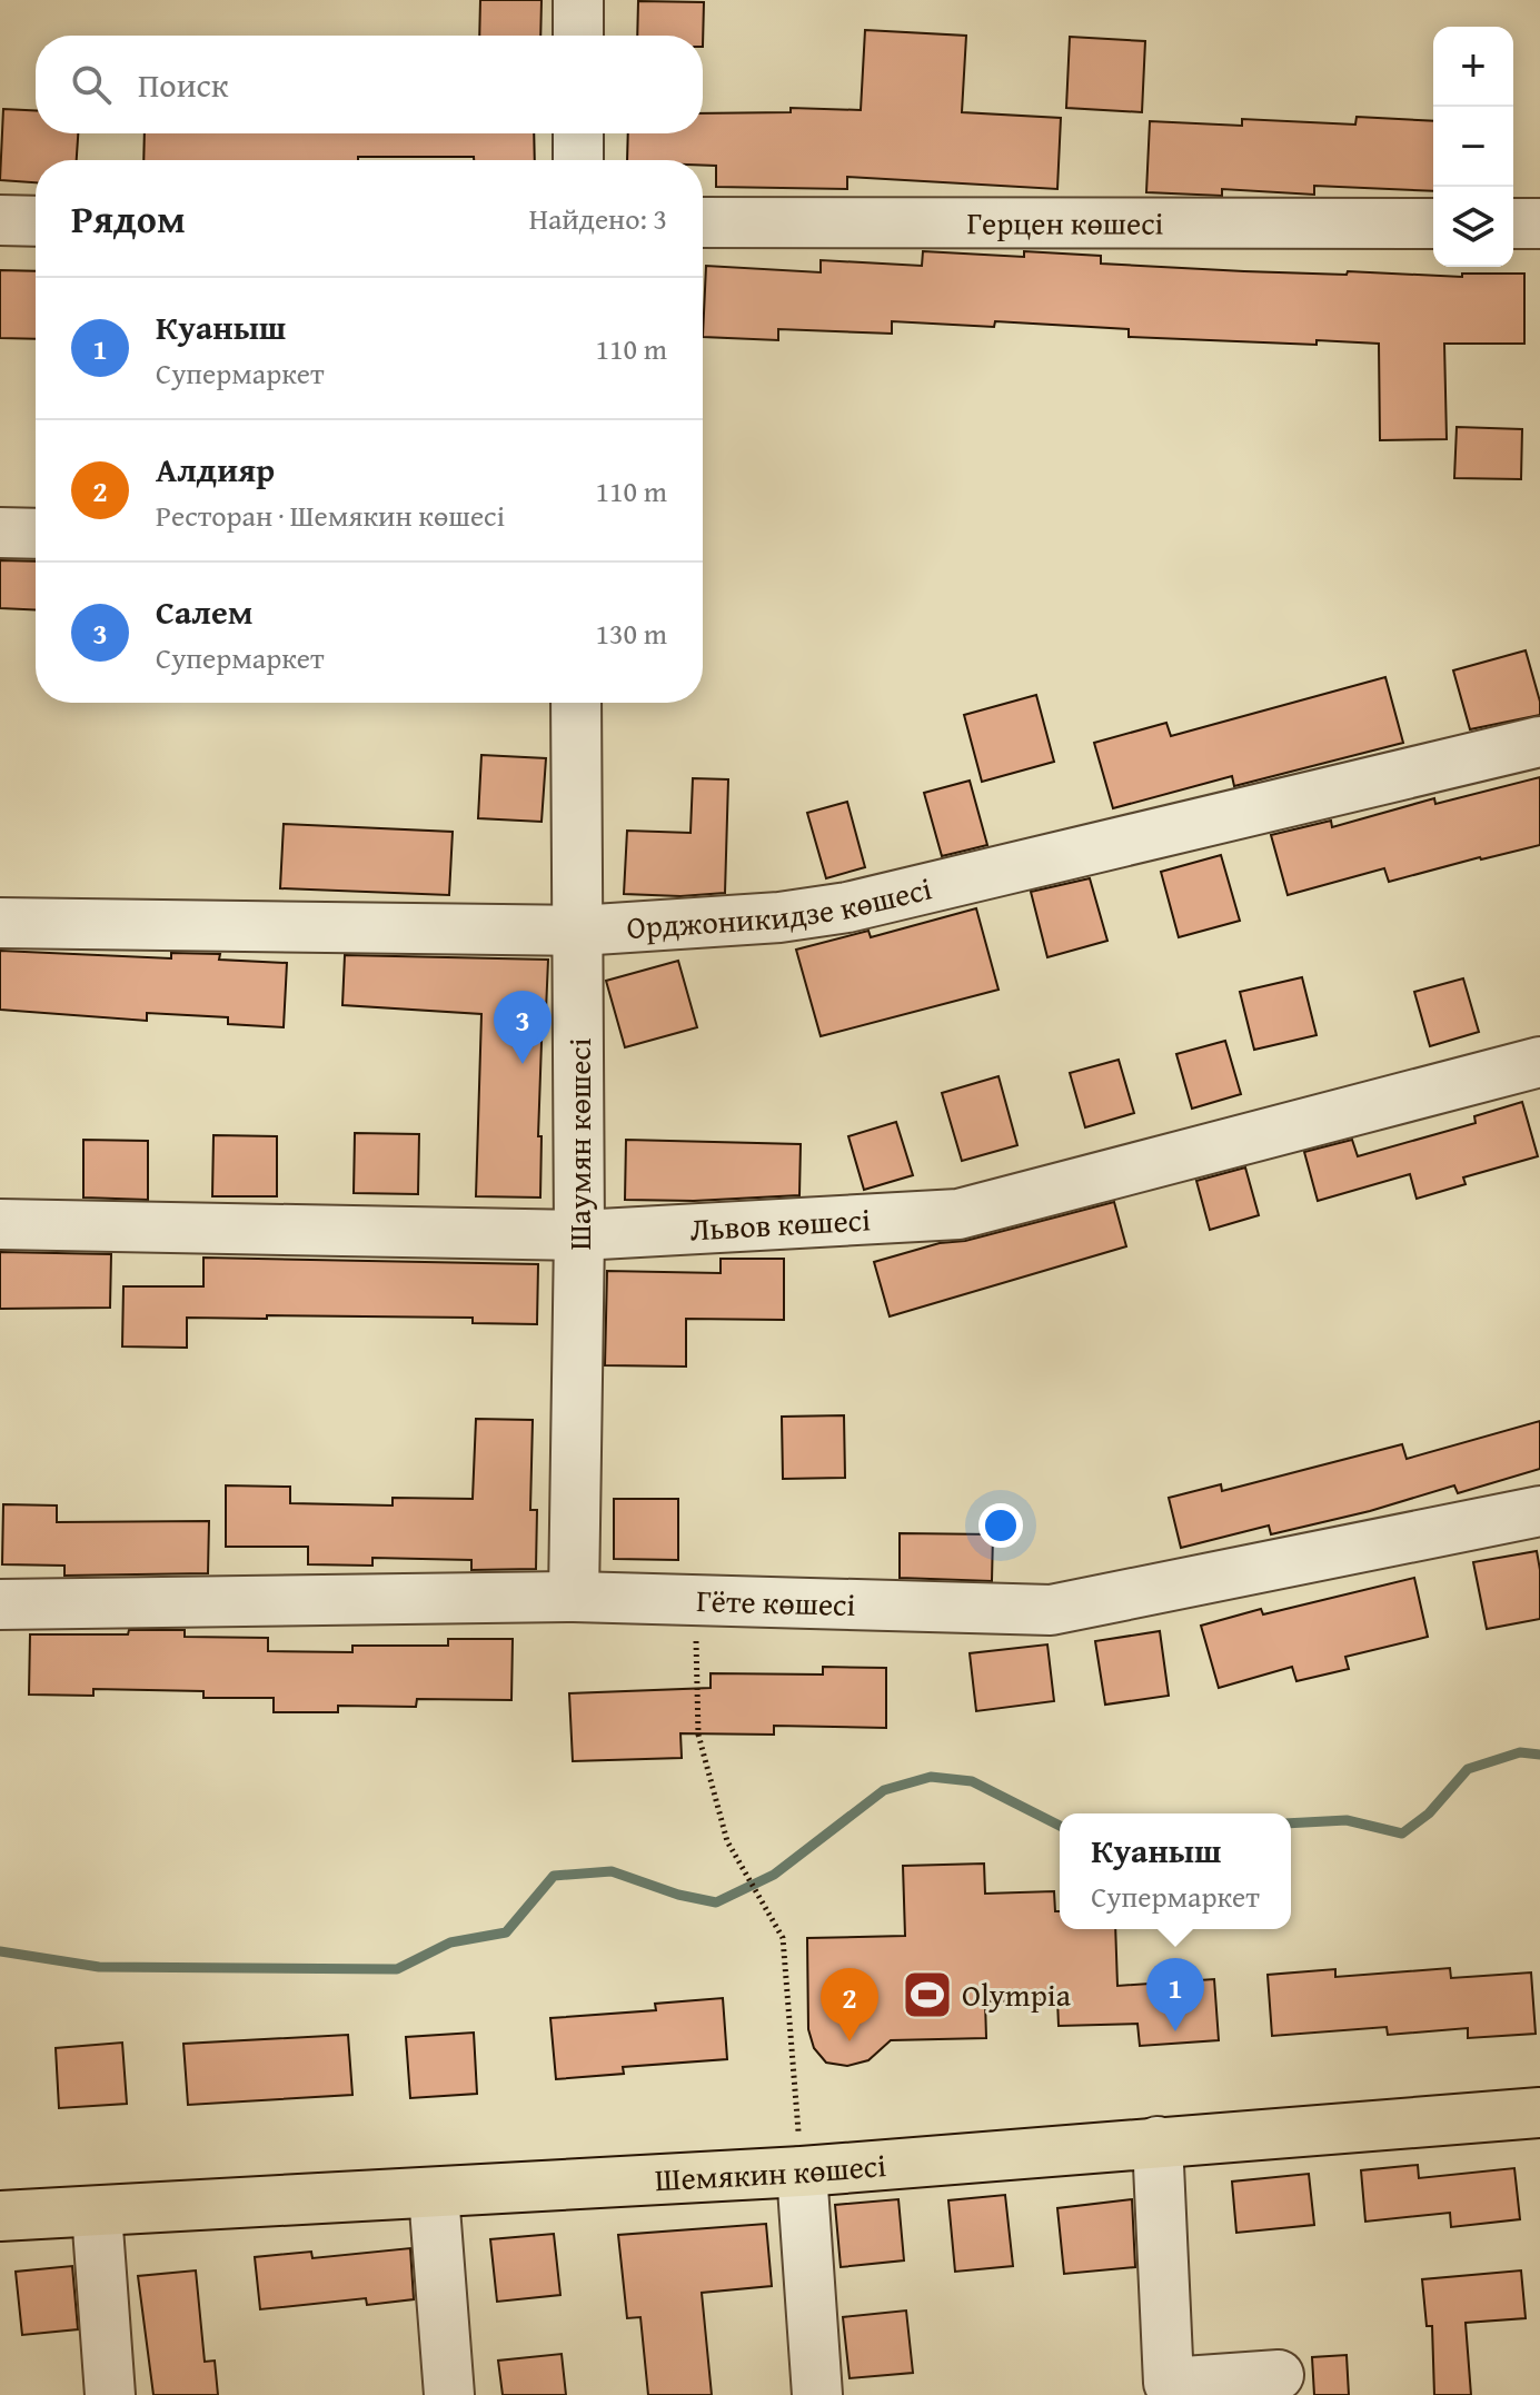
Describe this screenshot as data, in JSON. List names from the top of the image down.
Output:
{
  "streets": {
    "main road": ["Шемякин көшесі"],
    "street": [
      "Герцен көшесі",
      "Орджоникидзе көшесі",
      "Шаумян көшесі",
      "Львов көшесі",
      "Гёте көшесі"
    ]
  },
  "crossings": [
    ["Орджоникидзе көшесі", "Шаумян көшесі"],
    ["Шаумян көшесі", "Львов көшесі"],
    ["Шаумян көшесі", "Гёте көшесі"]
  ],
  "places": {
    "sports": ["Olympia"]
  },
  "page": {
    "map_buttons": ["+", "−"],
    "search": "Поиск",
    "heading": ["Рядом", "Найдено: 3"],
    "list": [
      {
        "mark": "1",
        "name": "Куаныш",
        "note": "Супермаркет",
        "value": "110 m"
      },
      {
        "mark": "2",
        "name": "Алдияр",
        "note": "Ресторан · Шемякин көшесі",
        "value": "110 m"
      },
      {
        "mark": "3",
        "name": "Салем",
        "note": "Супермаркет",
        "value": "130 m"
      }
    ],
    "pins": ["3", "1", "2"],
    "popup": ["Куаныш", "Супермаркет"]
  }
}
